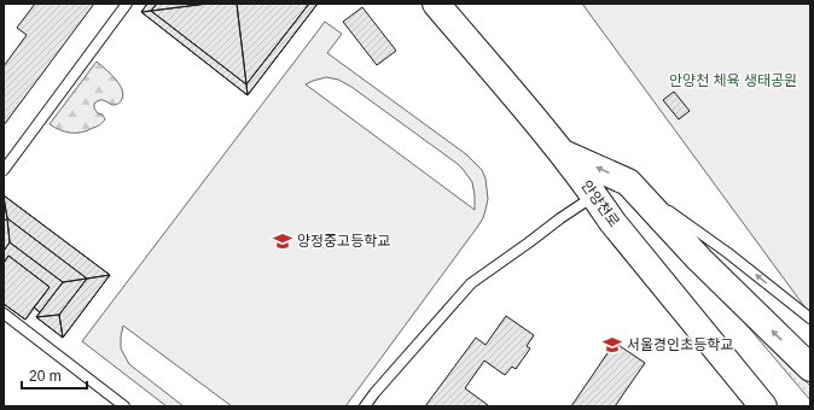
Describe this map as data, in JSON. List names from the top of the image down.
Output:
{
  "streets": {
    "main road": ["안양천로"]
  },
  "parks": ["안양천 체육 생태공원"],
  "places": {
    "school or university": ["양정중고등학교", "서울경인초등학교"]
  },
  "scale_bar": "20 m"
}
